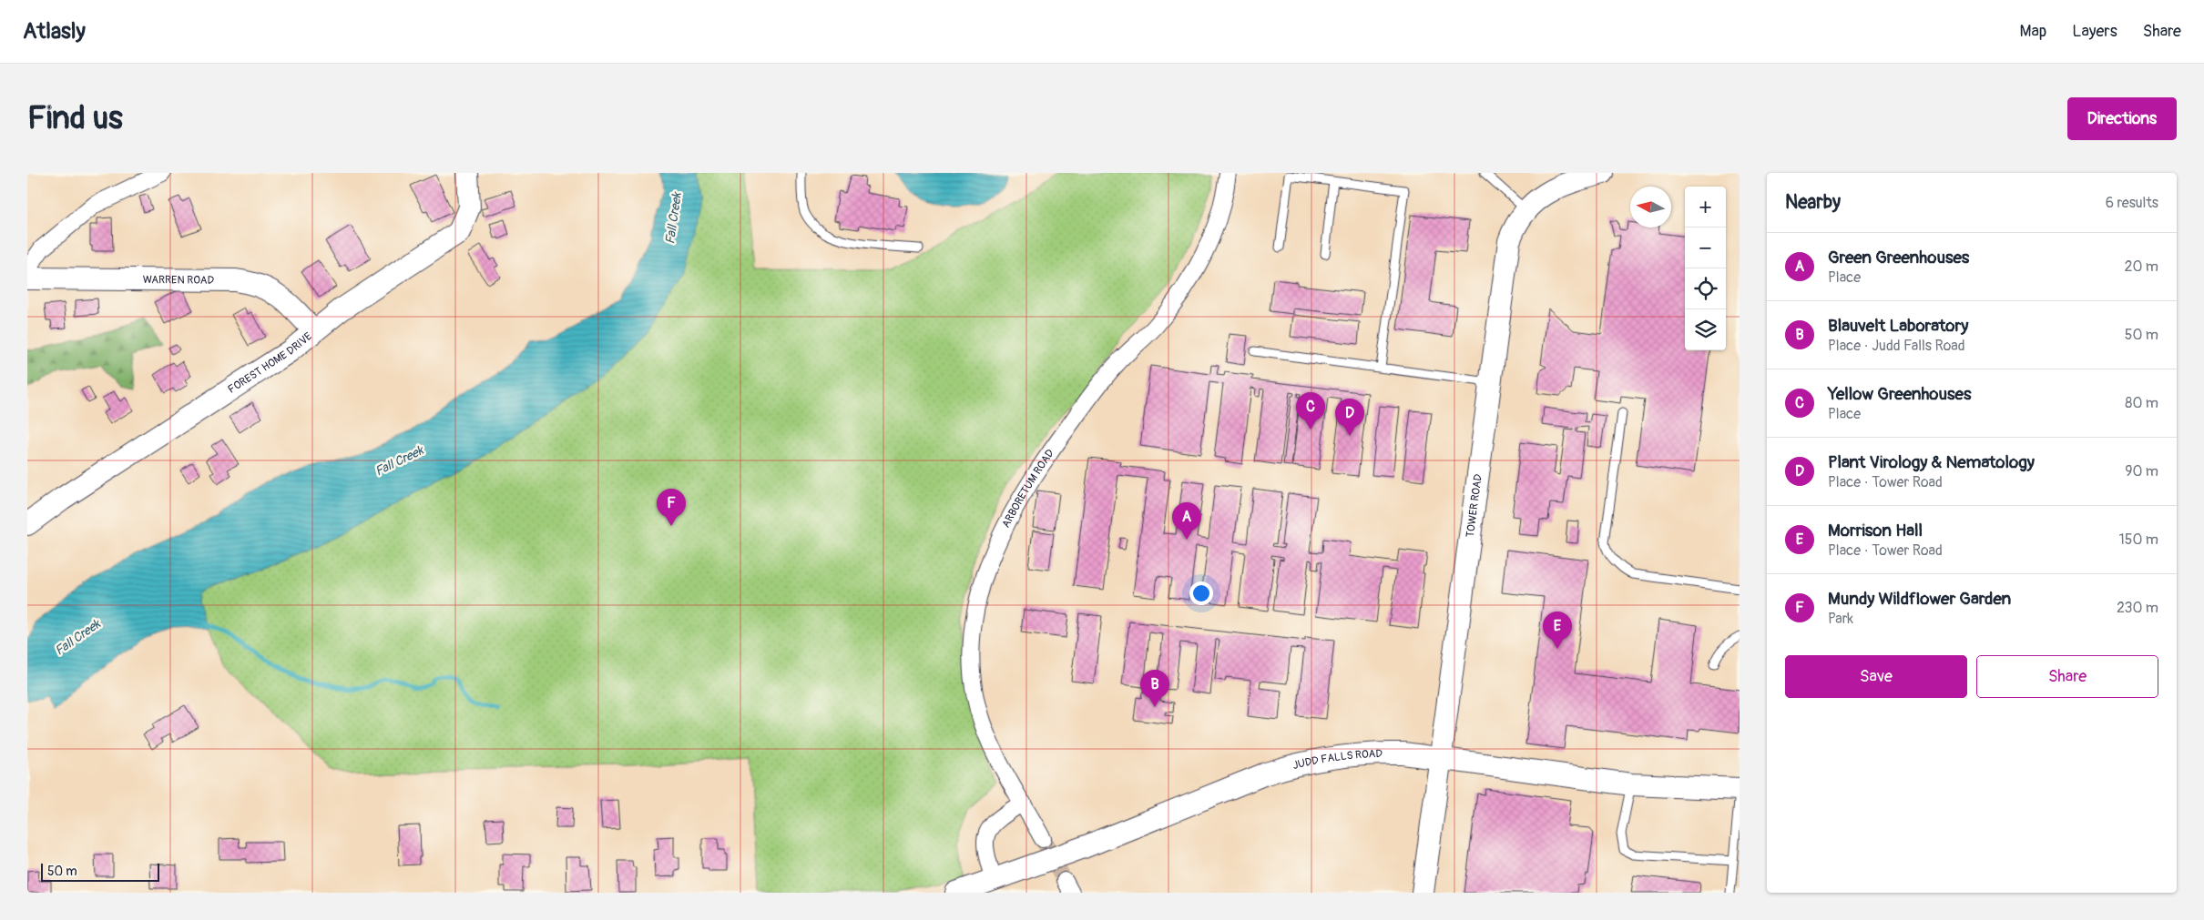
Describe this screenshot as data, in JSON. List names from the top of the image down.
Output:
{
  "streets": {
    "street": [
      "WARREN ROAD",
      "FOREST HOME DRIVE",
      "ARBORETUM ROAD",
      "TOWER ROAD",
      "JUDD FALLS ROAD"
    ]
  },
  "crossings": [
    ["WARREN ROAD", "FOREST HOME DRIVE"],
    ["TOWER ROAD", "JUDD FALLS ROAD"]
  ],
  "water": ["Fall Creek"],
  "scale_bar": "50 m",
  "north": "left",
  "page": {
    "header": "Atlasly",
    "nav": ["Map", "Layers", "Share"],
    "buttons": [
      "Directions",
      ["Save", "Share"]
    ],
    "title": "Find us",
    "heading": ["Nearby", "6 results"],
    "map_buttons": ["+", "−"],
    "list": [
      {
        "mark": "A",
        "name": "Green Greenhouses",
        "note": "Place",
        "value": "20 m"
      },
      {
        "mark": "B",
        "name": "Blauvelt Laboratory",
        "note": "Place · Judd Falls Road",
        "value": "50 m"
      },
      {
        "mark": "C",
        "name": "Yellow Greenhouses",
        "note": "Place",
        "value": "80 m"
      },
      {
        "mark": "D",
        "name": "Plant Virology & Nematology",
        "note": "Place · Tower Road",
        "value": "90 m"
      },
      {
        "mark": "E",
        "name": "Morrison Hall",
        "note": "Place · Tower Road",
        "value": "150 m"
      },
      {
        "mark": "F",
        "name": "Mundy Wildflower Garden",
        "note": "Park",
        "value": "230 m"
      }
    ],
    "pins": [
      "C",
      "D",
      "F",
      "A",
      "E",
      "B"
    ],
    "scale": "50 m"
  }
}
